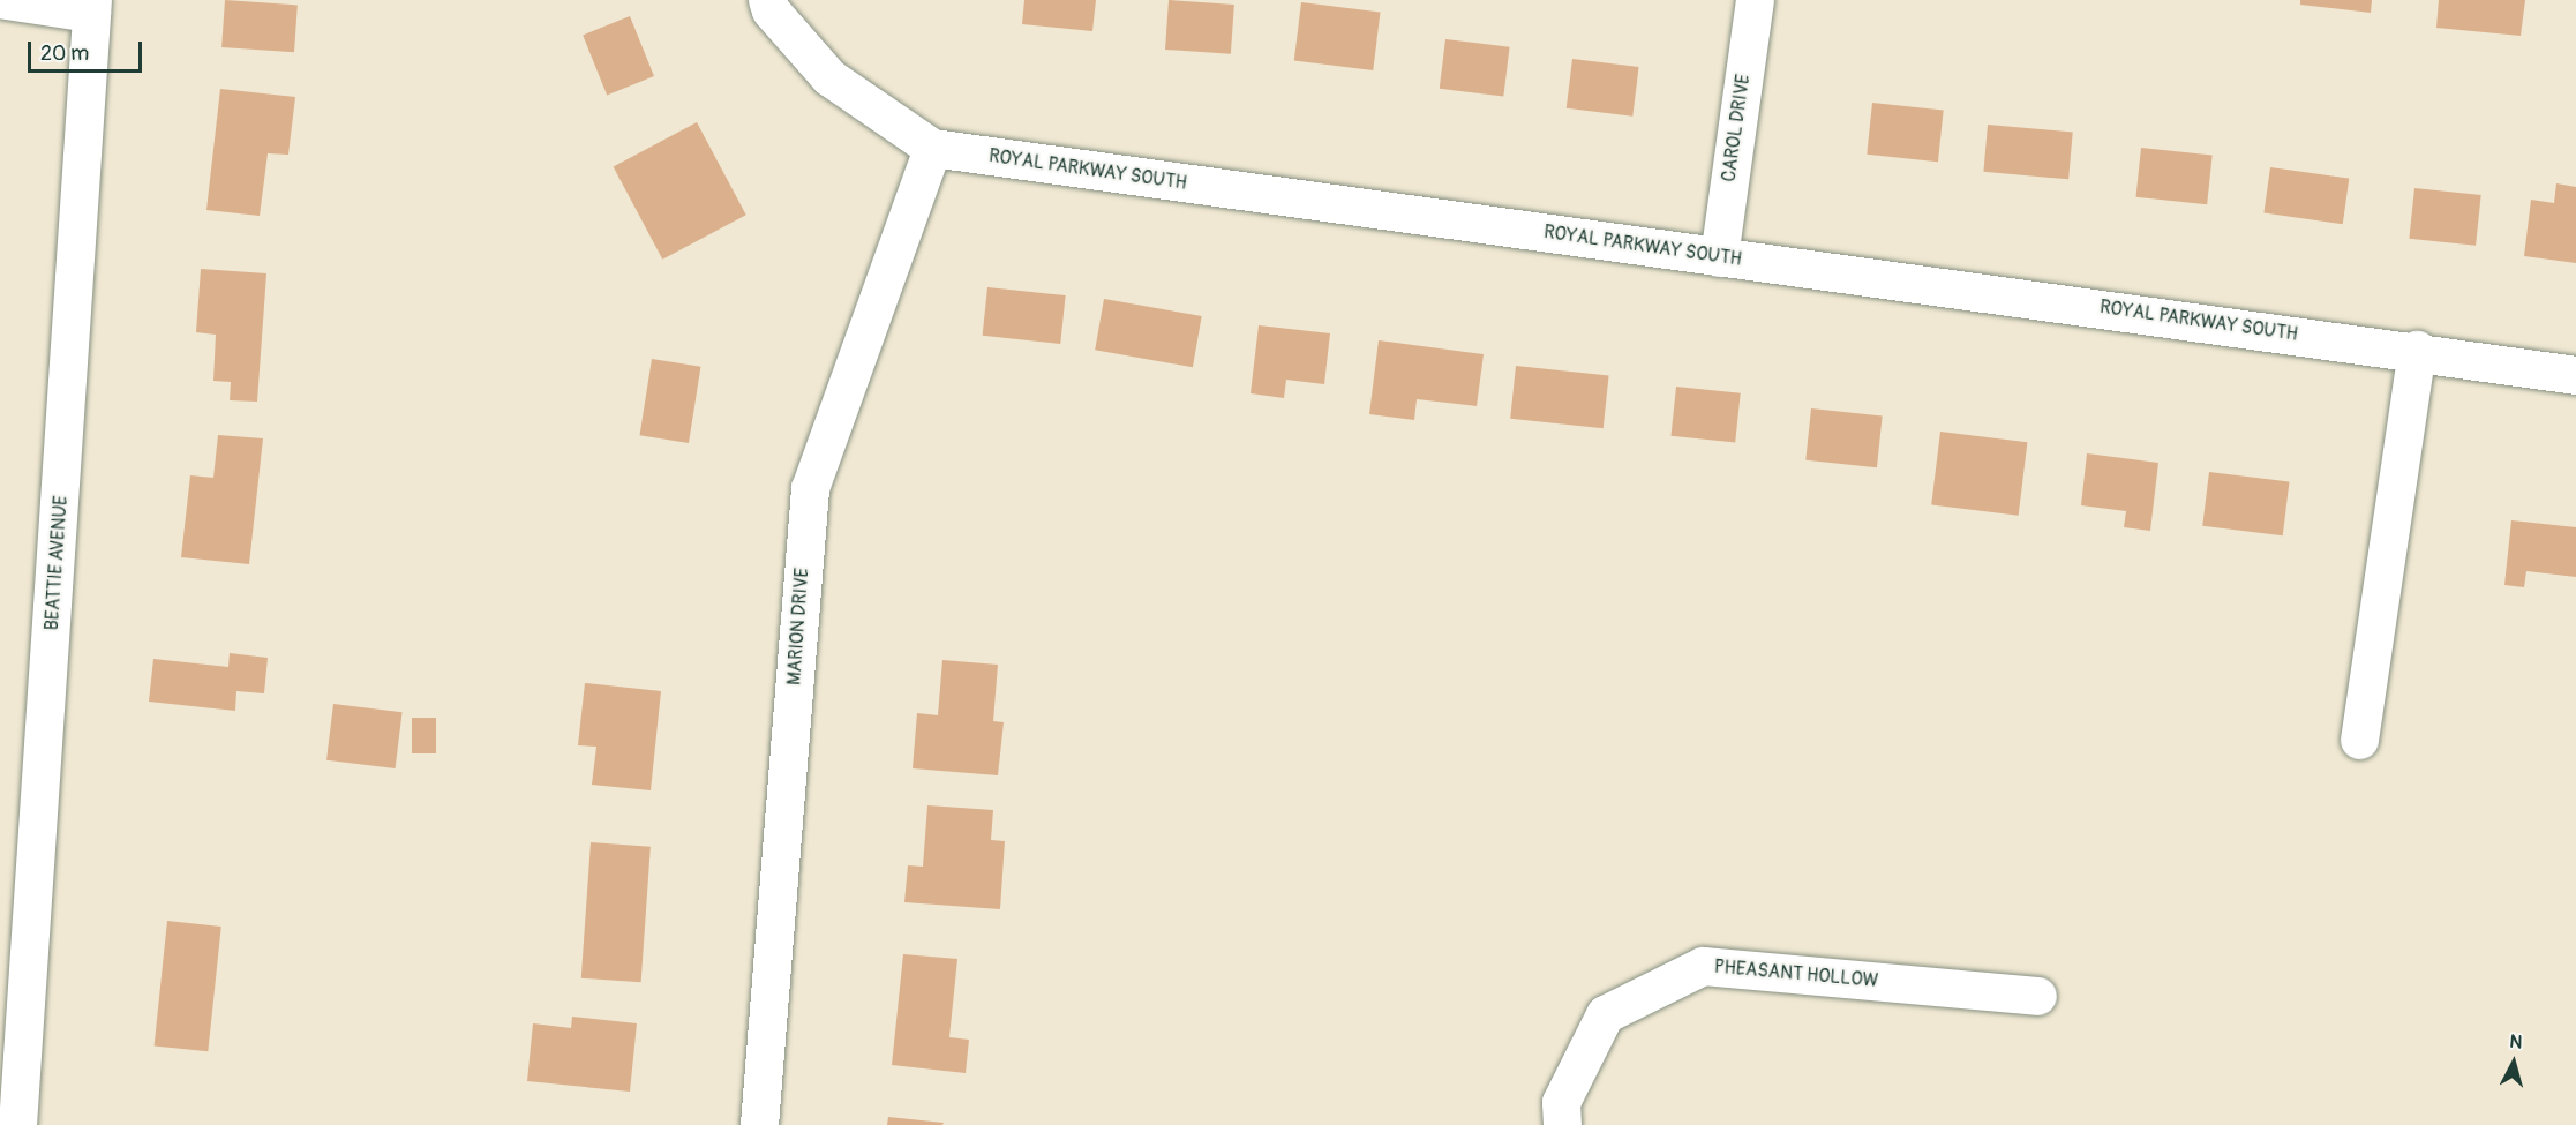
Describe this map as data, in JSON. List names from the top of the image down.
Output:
{
  "streets": {
    "street": [
      "CAROL DRIVE",
      "ROYAL PARKWAY SOUTH",
      "BEATTIE AVENUE",
      "MARION DRIVE",
      "PHEASANT HOLLOW"
    ]
  },
  "crossings": [
    ["CAROL DRIVE", "ROYAL PARKWAY SOUTH"],
    ["ROYAL PARKWAY SOUTH", "MARION DRIVE"]
  ],
  "scale_bar": "20 m",
  "north": "top"
}
